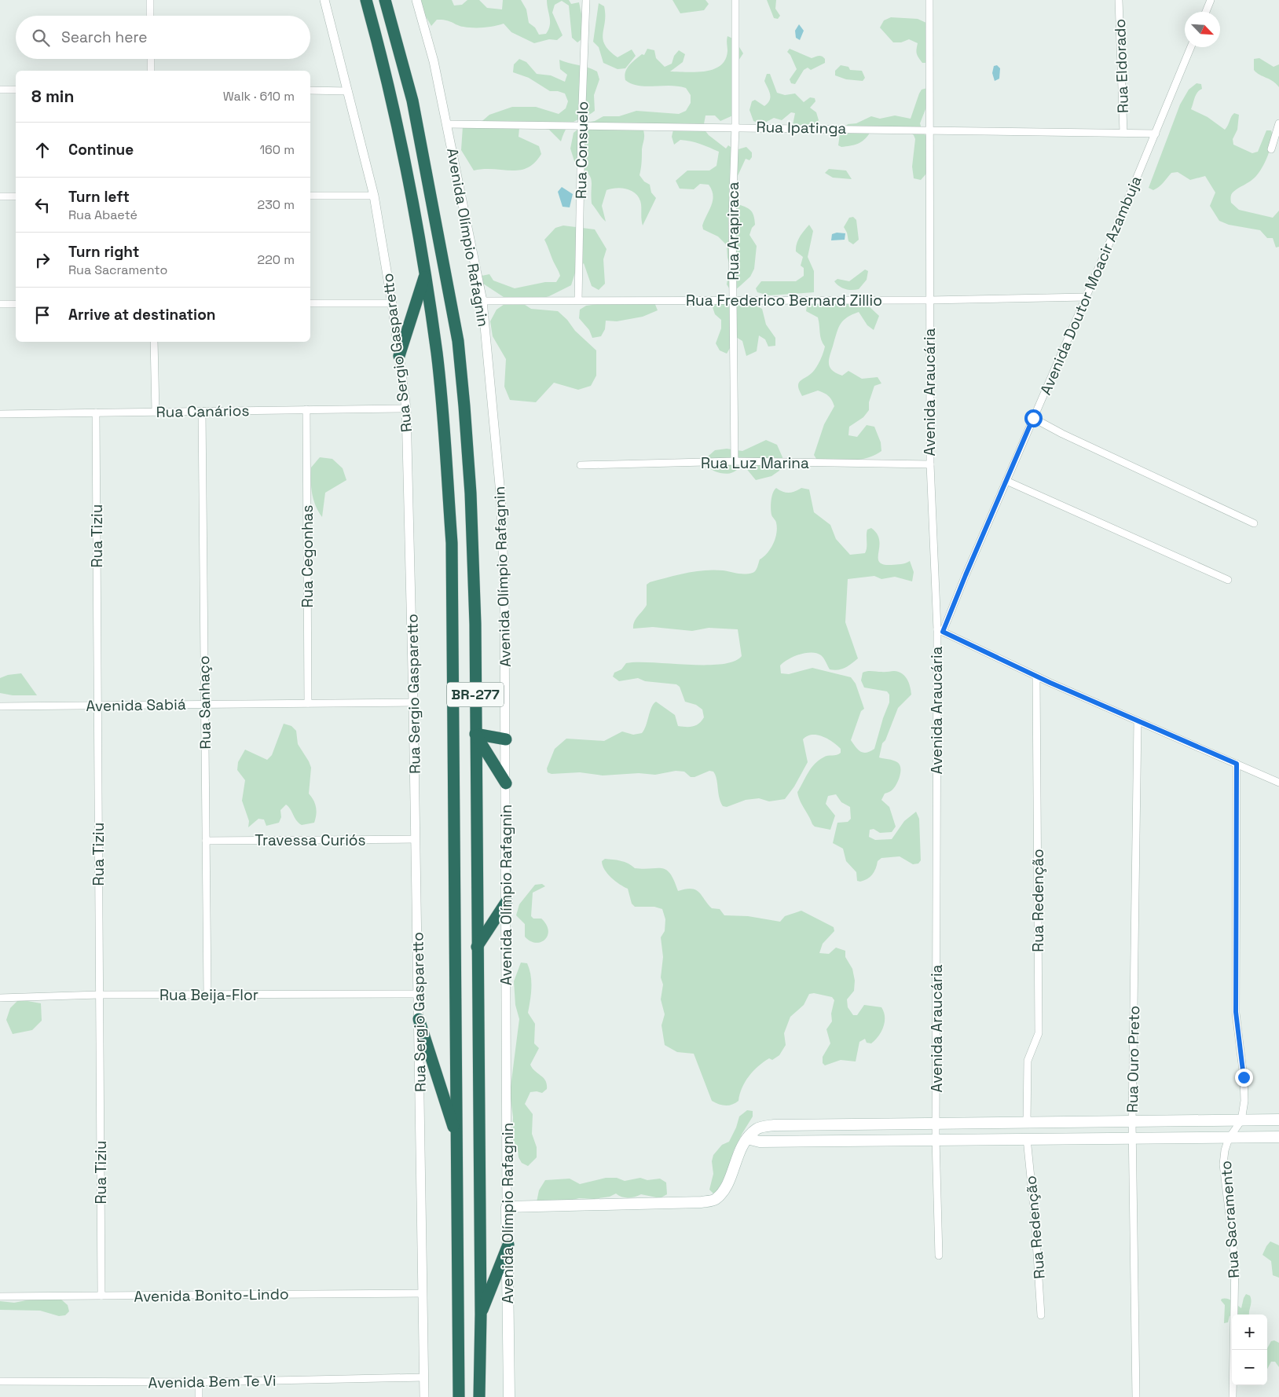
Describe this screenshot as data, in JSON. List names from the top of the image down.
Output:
{
  "streets": {
    "highway": ["BR-277"],
    "main road": ["Avenida Olímpio Rafagnin"],
    "street": [
      "Rua Eldorado",
      "Rua Ipatinga",
      "Rua Consuelo",
      "Rua Arapiraca",
      "Avenida Doutor Moacir Azambuja",
      "Rua Frederico Bernard Zillio",
      "Rua Sergio Gasparetto",
      "Avenida Araucária",
      "Rua Canários",
      "Rua Luz Marina",
      "Rua Tiziu",
      "Rua Cegonhas",
      "Rua Sanhaço",
      "Avenida Sabiá",
      "Travessa Curiós",
      "Rua Redenção",
      "Rua Beija-Flor",
      "Rua Ouro Preto",
      "Rua Sacramento",
      "Avenida Bonito-Lindo",
      "Avenida Bem Te Vi"
    ]
  },
  "crossings": [
    ["Rua Eldorado", "Rua Ipatinga"],
    ["Rua Ipatinga", "Rua Consuelo"],
    ["Rua Ipatinga", "Rua Arapiraca"],
    ["Rua Ipatinga", "Avenida Olímpio Rafagnin"],
    ["Rua Ipatinga", "Avenida Doutor Moacir Azambuja"],
    ["Rua Ipatinga", "Avenida Araucária"],
    ["Rua Consuelo", "Rua Frederico Bernard Zillio"],
    ["Rua Arapiraca", "Rua Frederico Bernard Zillio"],
    ["Rua Arapiraca", "Rua Luz Marina"],
    ["Avenida Olímpio Rafagnin", "Rua Frederico Bernard Zillio"],
    ["Avenida Doutor Moacir Azambuja", "Rua Frederico Bernard Zillio"],
    ["Avenida Doutor Moacir Azambuja", "Avenida Araucária"],
    ["Rua Frederico Bernard Zillio", "Avenida Araucária"],
    ["Rua Sergio Gasparetto", "Rua Canários"],
    ["Rua Sergio Gasparetto", "Avenida Sabiá"],
    ["Rua Sergio Gasparetto", "Travessa Curiós"],
    ["Rua Sergio Gasparetto", "Rua Beija-Flor"],
    ["Rua Sergio Gasparetto", "Avenida Bonito-Lindo"],
    ["Rua Sergio Gasparetto", "Avenida Bem Te Vi"],
    ["Avenida Araucária", "Rua Luz Marina"],
    ["Rua Canários", "Rua Tiziu"],
    ["Rua Canários", "Rua Cegonhas"],
    ["Rua Canários", "Rua Sanhaço"],
    ["Rua Tiziu", "Avenida Sabiá"],
    ["Rua Tiziu", "Rua Beija-Flor"],
    ["Rua Tiziu", "Avenida Bonito-Lindo"],
    ["Rua Cegonhas", "Avenida Sabiá"],
    ["Rua Sanhaço", "Avenida Sabiá"],
    ["Rua Sanhaço", "Travessa Curiós"],
    ["Rua Sanhaço", "Rua Beija-Flor"]
  ],
  "north": "bottom right",
  "page": {
    "search": "Search here",
    "heading": ["8 min", "Walk · 610 m"],
    "list": [
      ["Continue", "160 m"],
      ["Turn left", "Rua Abaeté", "230 m"],
      ["Turn right", "Rua Sacramento", "220 m"],
      "Arrive at destination"
    ],
    "map_buttons": ["+", "−"]
  }
}
